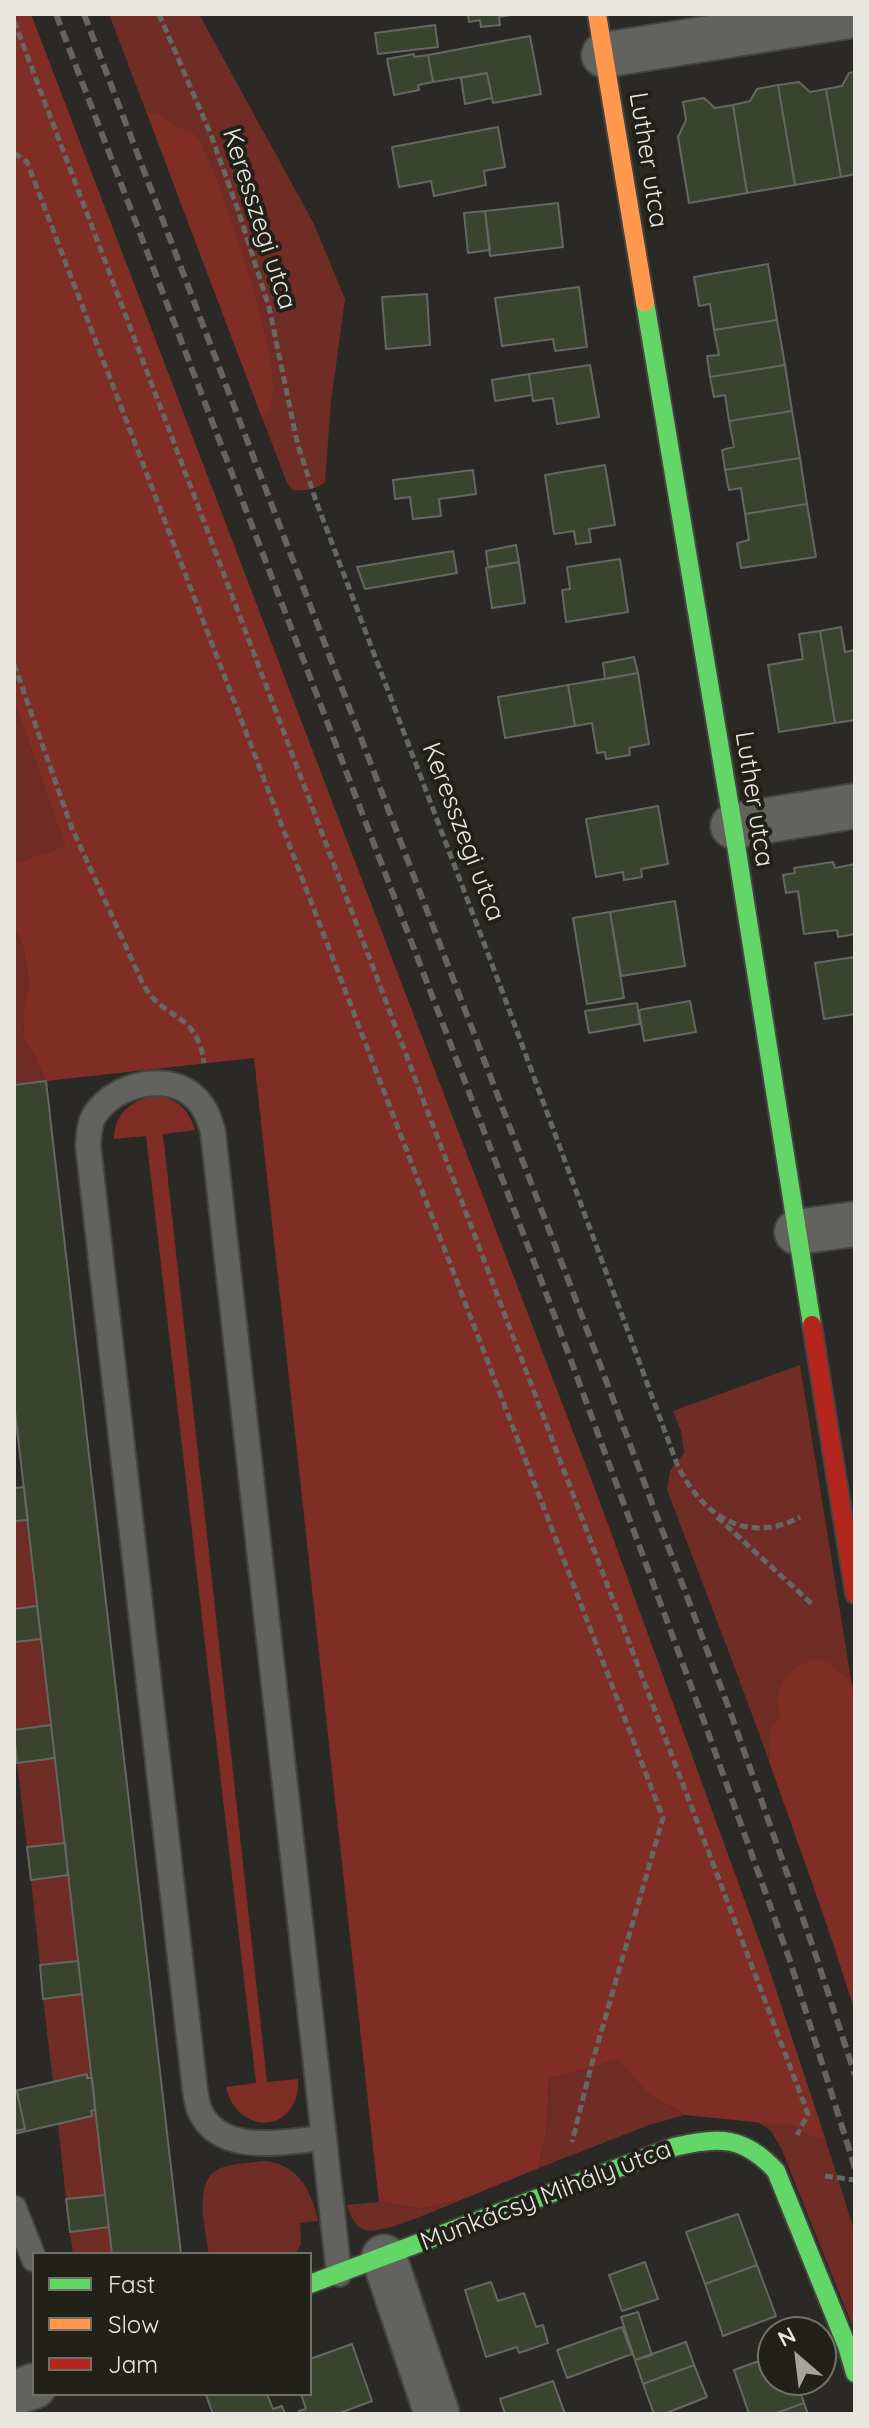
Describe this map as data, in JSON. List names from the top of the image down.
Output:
{
  "streets": {
    "street": ["Luther utca", "Munkácsy Mihály utca"],
    "path": ["Keresszegi utca"]
  },
  "crossings": [
    ["Luther utca", "Keresszegi utca"]
  ],
  "legend": ["Fast", "Slow", "Jam"],
  "north": "top left"
}
